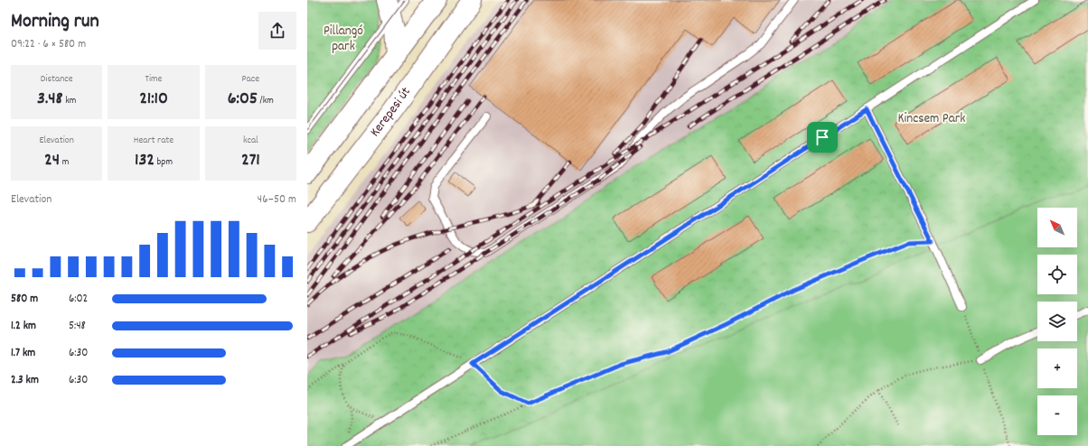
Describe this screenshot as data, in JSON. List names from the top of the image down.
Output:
{
  "streets": {
    "main road": ["Kerepesi út"]
  },
  "parks": ["Pillangó park", "Kincsem Park"],
  "north": "top left",
  "page": {
    "heading": ["Morning run", "09:22 · 6 × 580 m"],
    "stats": [
      ["Distance", "3.48 km"],
      ["Time", "21:10"],
      ["Pace", "6:05 /km"],
      ["Elevation", "24 m"],
      ["Heart rate", "132 bpm"],
      ["kcal", "271"]
    ],
    "chart": ["Elevation", "46–50 m"],
    "map_buttons": ["+", "−"],
    "list": [
      {
        "name": "580 m",
        "note": "6:02"
      },
      {
        "name": "1.2 km",
        "note": "5:48"
      },
      {
        "name": "1.7 km",
        "note": "6:30"
      },
      {
        "name": "2.3 km",
        "note": "6:30"
      }
    ]
  }
}
